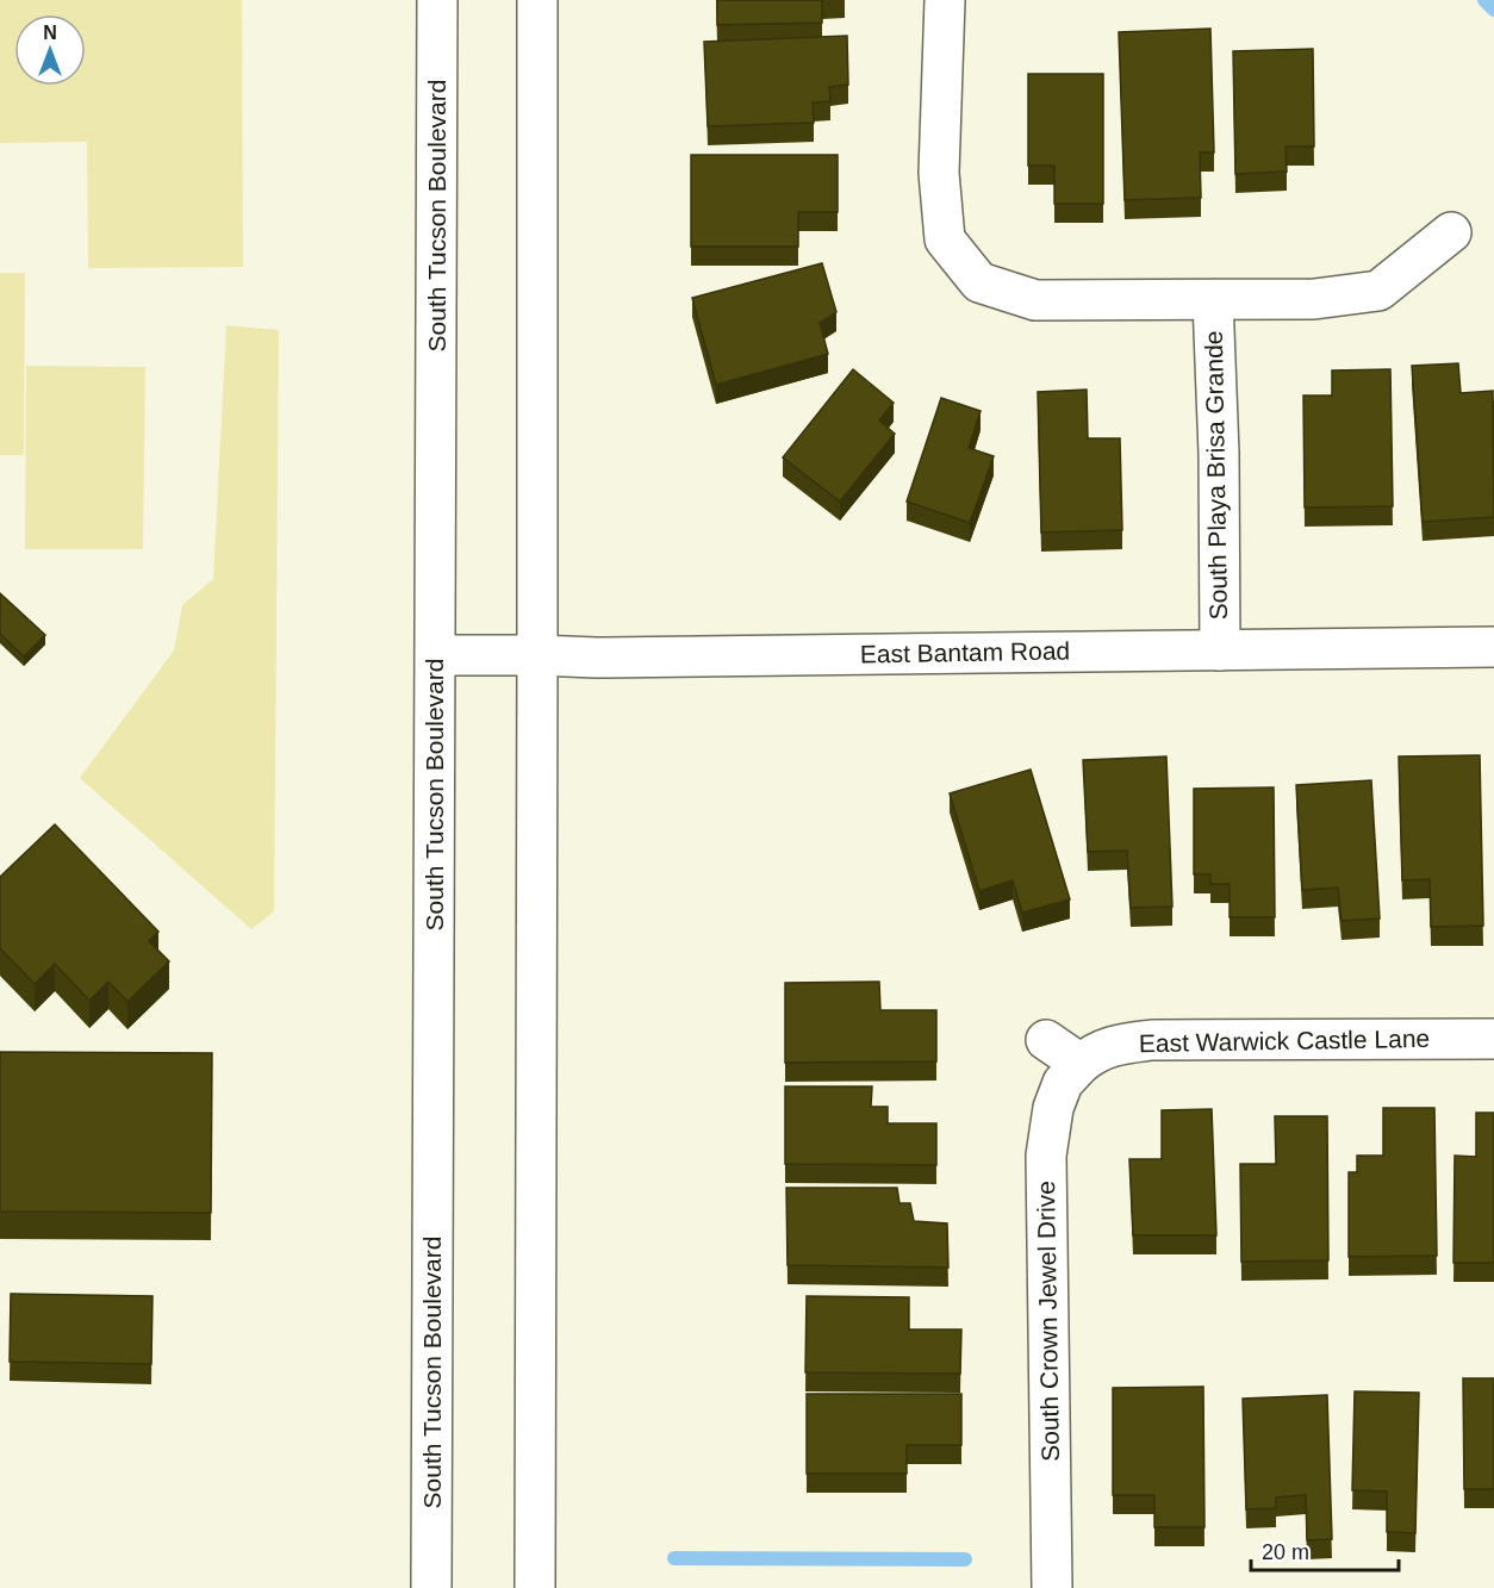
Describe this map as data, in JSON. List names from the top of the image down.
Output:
{
  "streets": {
    "street": [
      "South Tucson Boulevard",
      "South Playa Brisa Grande",
      "East Bantam Road",
      "East Warwick Castle Lane",
      "South Crown Jewel Drive"
    ]
  },
  "crossings": [
    ["South Tucson Boulevard", "East Bantam Road"],
    ["South Playa Brisa Grande", "East Bantam Road"],
    ["East Warwick Castle Lane", "South Crown Jewel Drive"]
  ],
  "scale_bar": "20 m",
  "north": "top"
}
